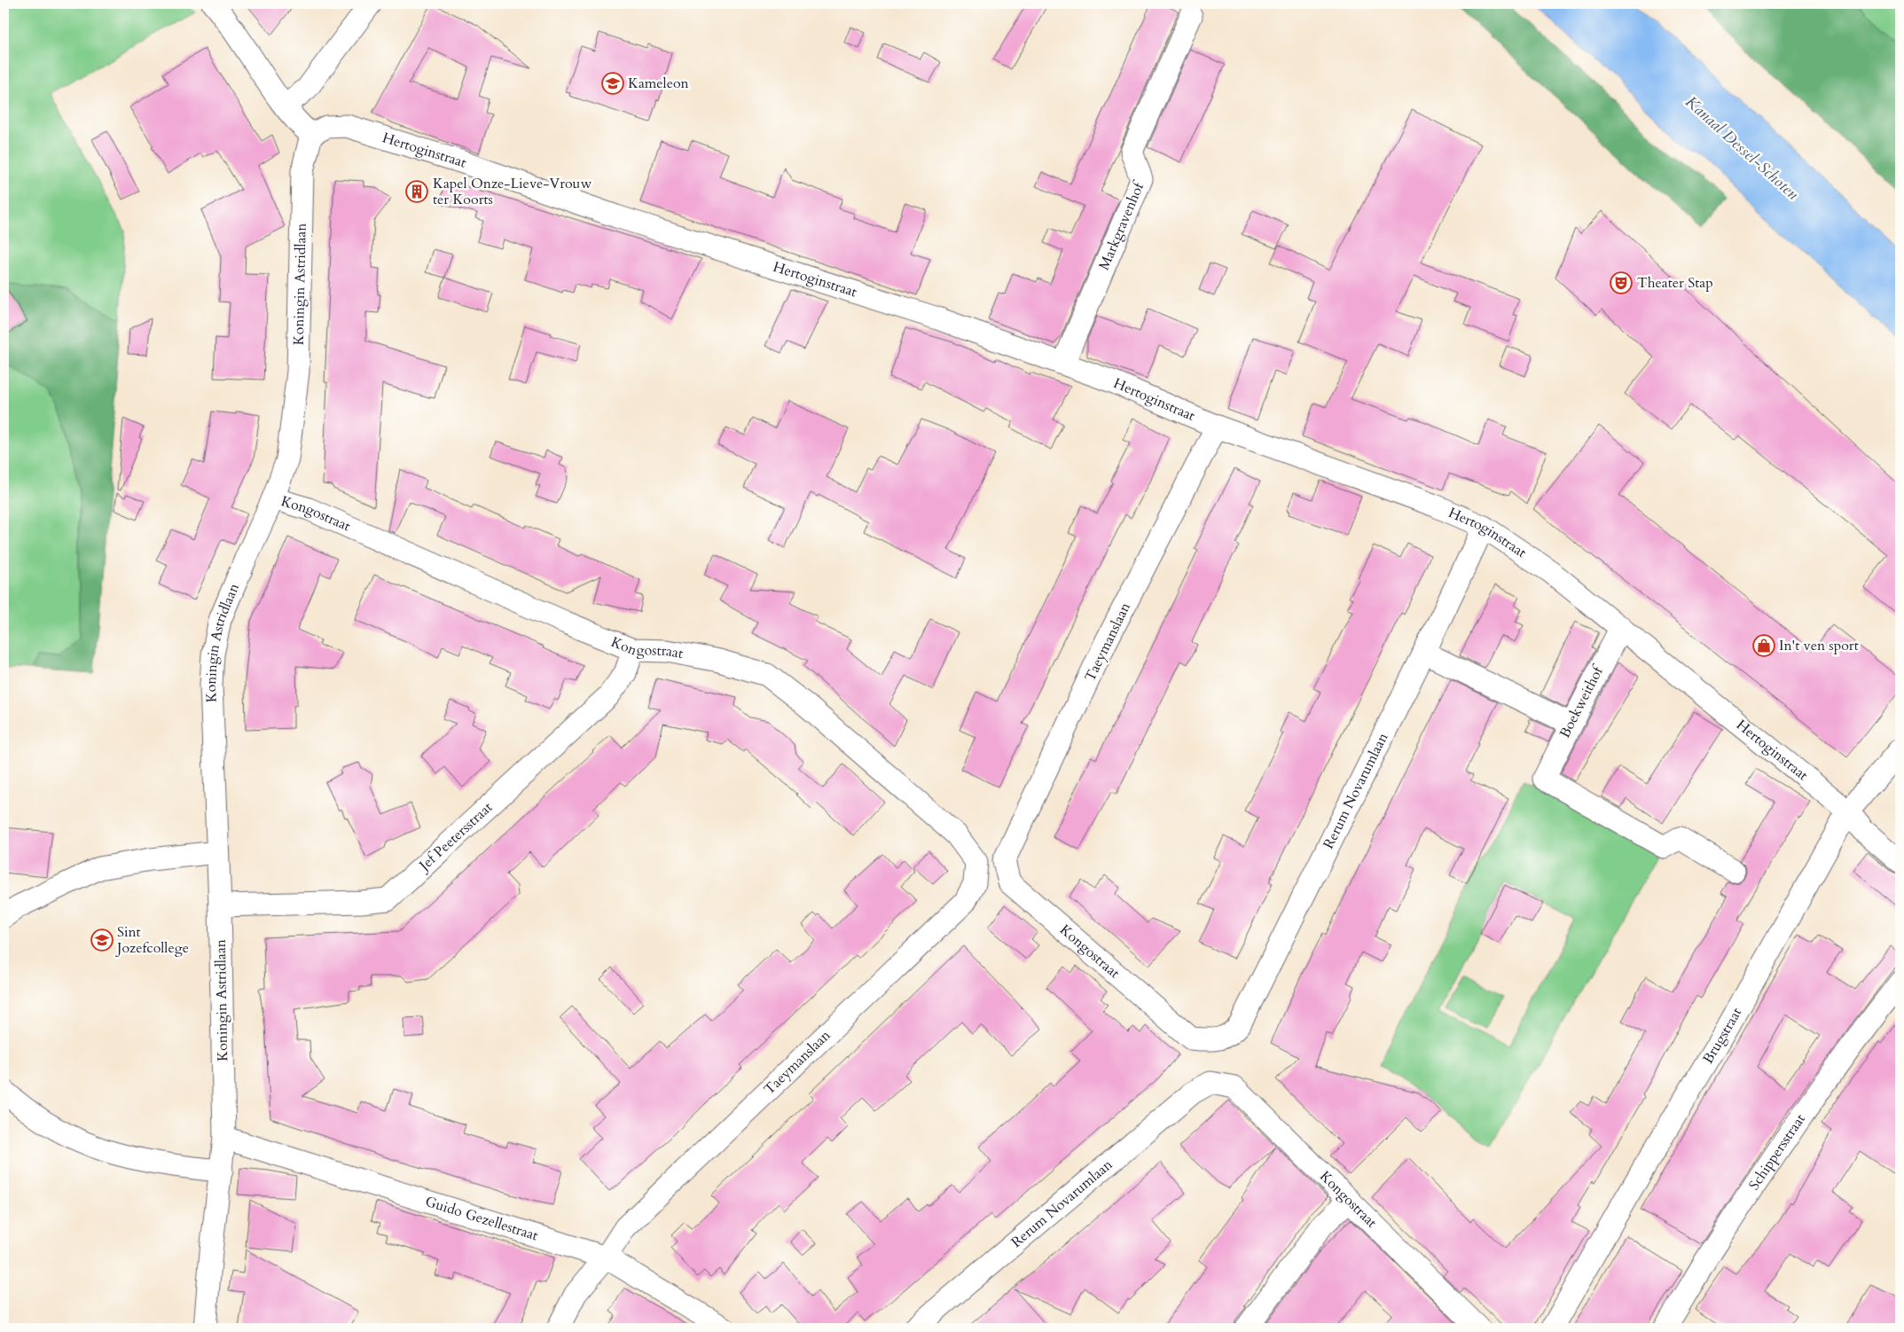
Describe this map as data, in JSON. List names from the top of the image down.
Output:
{
  "streets": {
    "street": [
      "Hertoginstraat",
      "Markgravenhof",
      "Koningin Astridlaan",
      "Kongostraat",
      "Taeymanslaan",
      "Boekweithof",
      "Rerum Novarumlaan",
      "Jef Peetersstraat",
      "Brugstraat",
      "Schippersstraat",
      "Guido Gezellestraat"
    ]
  },
  "crossings": [
    ["Hertoginstraat", "Markgravenhof"],
    ["Hertoginstraat", "Koningin Astridlaan"],
    ["Hertoginstraat", "Taeymanslaan"],
    ["Hertoginstraat", "Boekweithof"],
    ["Hertoginstraat", "Rerum Novarumlaan"],
    ["Hertoginstraat", "Brugstraat"],
    ["Koningin Astridlaan", "Kongostraat"],
    ["Koningin Astridlaan", "Jef Peetersstraat"],
    ["Koningin Astridlaan", "Guido Gezellestraat"],
    ["Kongostraat", "Taeymanslaan"],
    ["Kongostraat", "Rerum Novarumlaan"],
    ["Kongostraat", "Jef Peetersstraat"],
    ["Taeymanslaan", "Guido Gezellestraat"]
  ],
  "water": ["Kanaal Dessel-Schoten"],
  "places": {
    "school or university": ["Kameleon", "Sint Jozefcollege"],
    "building": ["Kapel Onze-Lieve-Vrouw ter Koorts"],
    "theatre": ["Theater Stap"],
    "shop": ["In't ven sport"]
  }
}
